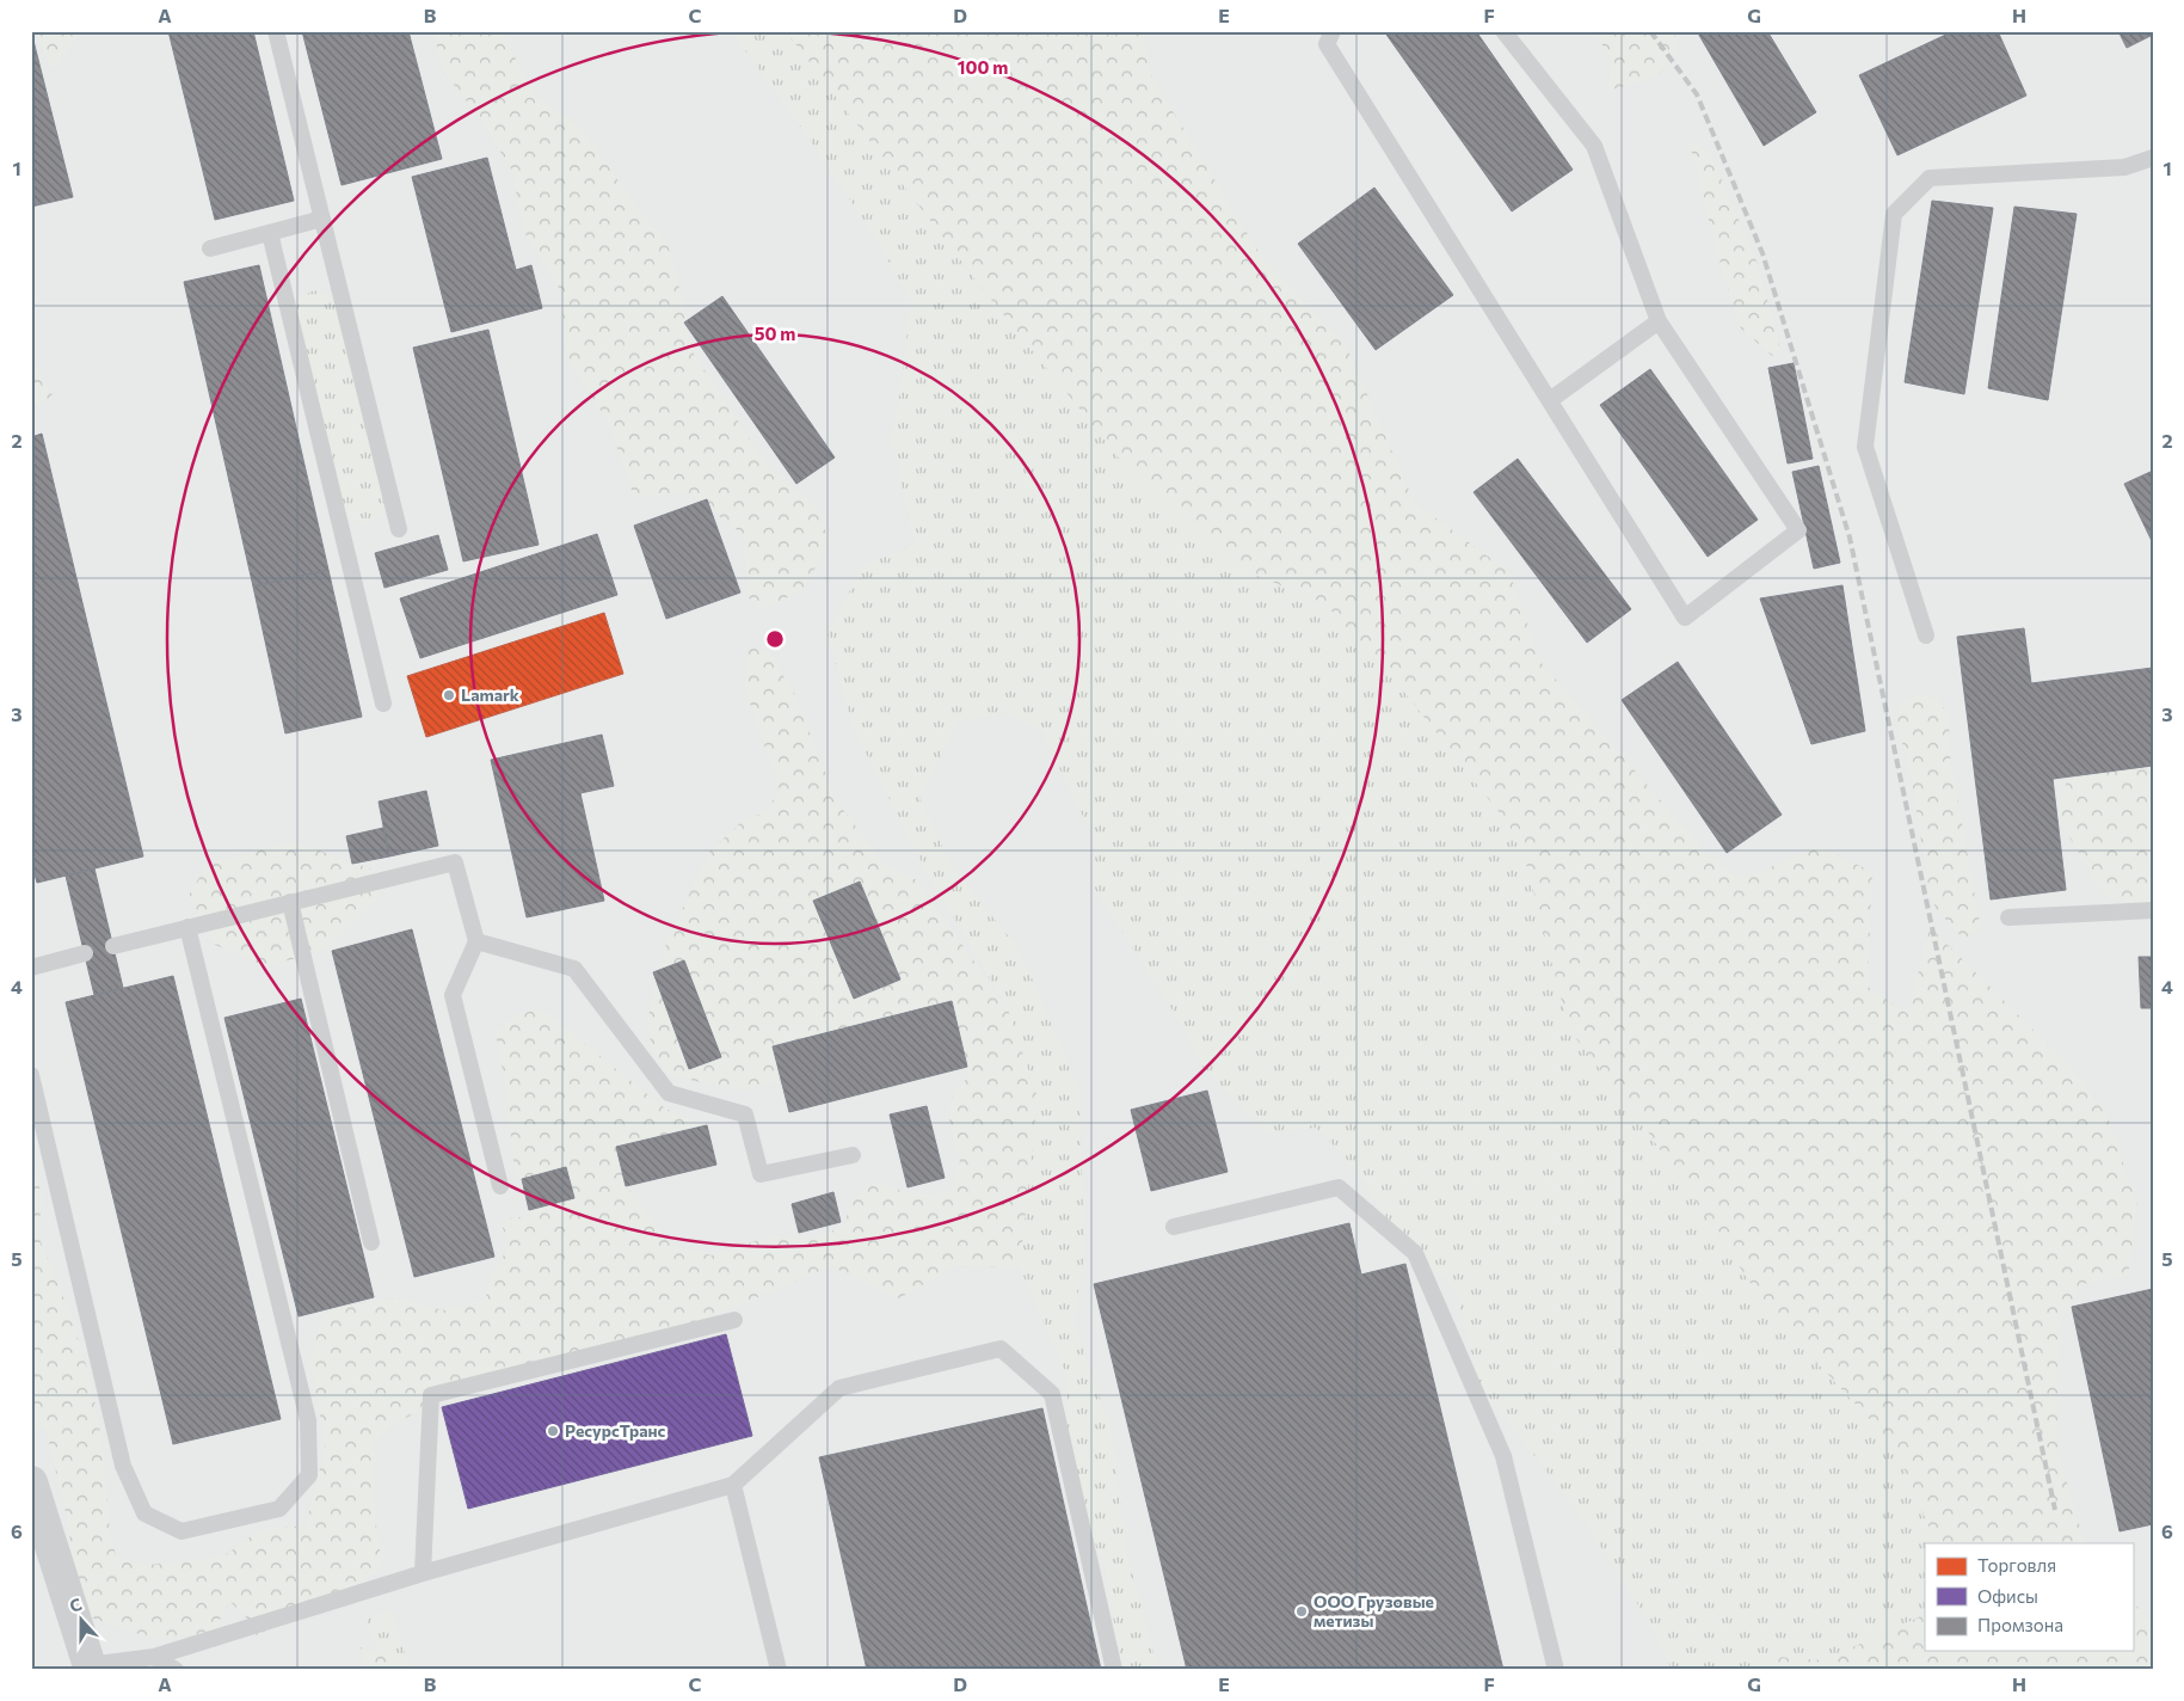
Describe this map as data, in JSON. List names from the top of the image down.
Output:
{
  "places": ["Lamark", "РесурсТранс", "ООО Грузовые метизы"],
  "legend": ["Торговля", "Офисы", "Промзона"],
  "north": "top",
  "grid": {
    "columns": [
      "A",
      "B",
      "C",
      "D",
      "E",
      "F",
      "G",
      "H"
    ],
    "rows": [
      "1",
      "2",
      "3",
      "4",
      "5",
      "6"
    ]
  },
  "rings": ["100 m", "50 m"]
}
